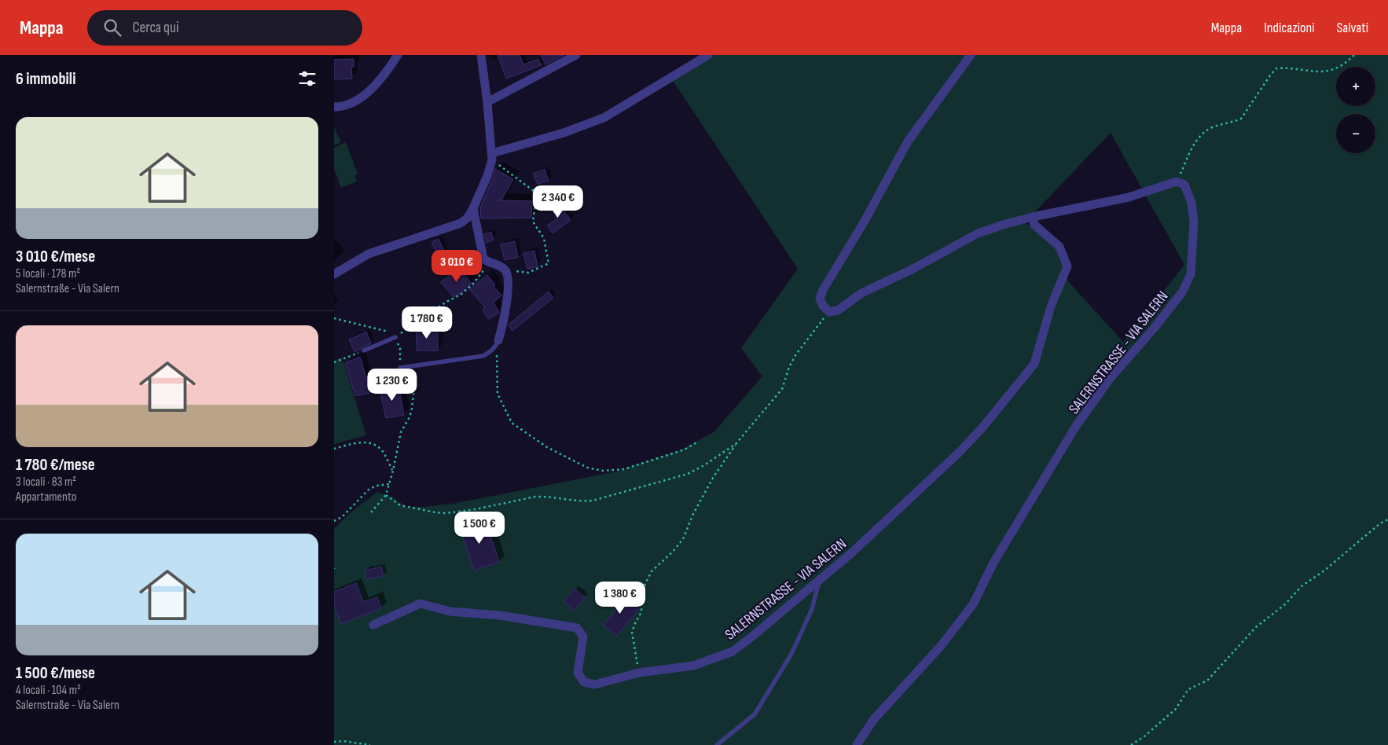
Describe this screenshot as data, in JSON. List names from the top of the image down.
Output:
{
  "streets": {
    "street": ["SALERNSTRASSE - VIA SALERN"]
  },
  "page": {
    "header": "Mappa",
    "search": "Cerca qui",
    "nav": ["Mappa", "Indicazioni", "Salvati"],
    "heading": "6 immobili",
    "map_buttons": ["+", "−"],
    "list": [
      {
        "name": "3 010 €/mese",
        "note": "5 locali · 178 m² · Salernstraße - Via Salern"
      },
      {
        "name": "1 780 €/mese",
        "note": "3 locali · 83 m² · Appartamento"
      },
      {
        "name": "1 500 €/mese",
        "note": "4 locali · 104 m² · Salernstraße - Via Salern"
      }
    ],
    "price": [
      "2 340 €",
      "3 010 €",
      "1 780 €",
      "1 230 €",
      "1 500 €",
      "1 380 €"
    ]
  }
}
